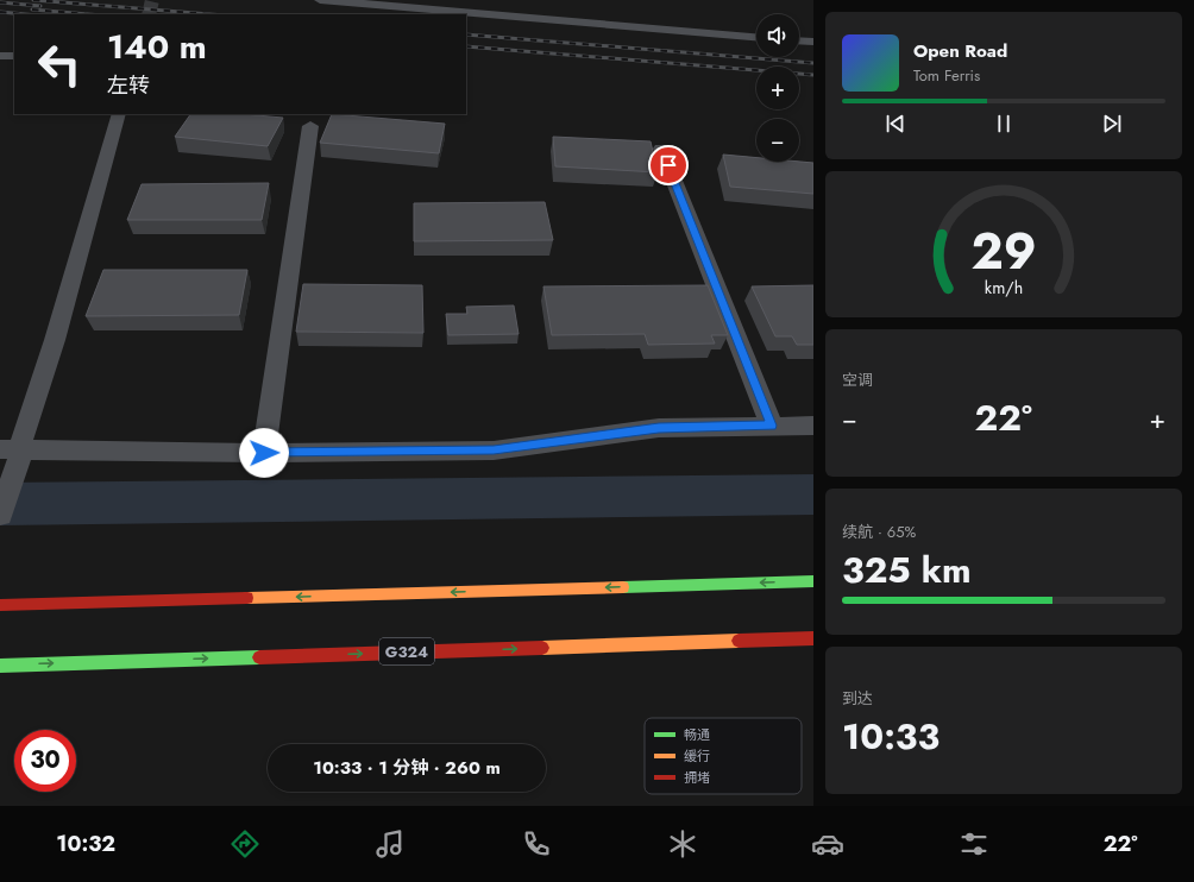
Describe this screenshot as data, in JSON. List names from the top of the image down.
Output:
{
  "streets": {
    "highway": ["G324"]
  },
  "legend": ["畅通", "缓行", "拥堵"],
  "page": {
    "map_buttons": ["+", "−"],
    "turn": ["140 m", "左转"],
    "song": ["Open Road", "Tom Ferris"],
    "tile": [
      "空调",
      ["续航 · 65%", "325 km"],
      ["到达", "10:33"]
    ],
    "heat": ["−", "22°", "+"],
    "limit": "30",
    "trip": "10:33 · 1 分钟 · 260 m",
    "tabs": ["10:32", "22°"],
    "gauge": ["29", "km/h"]
  }
}
